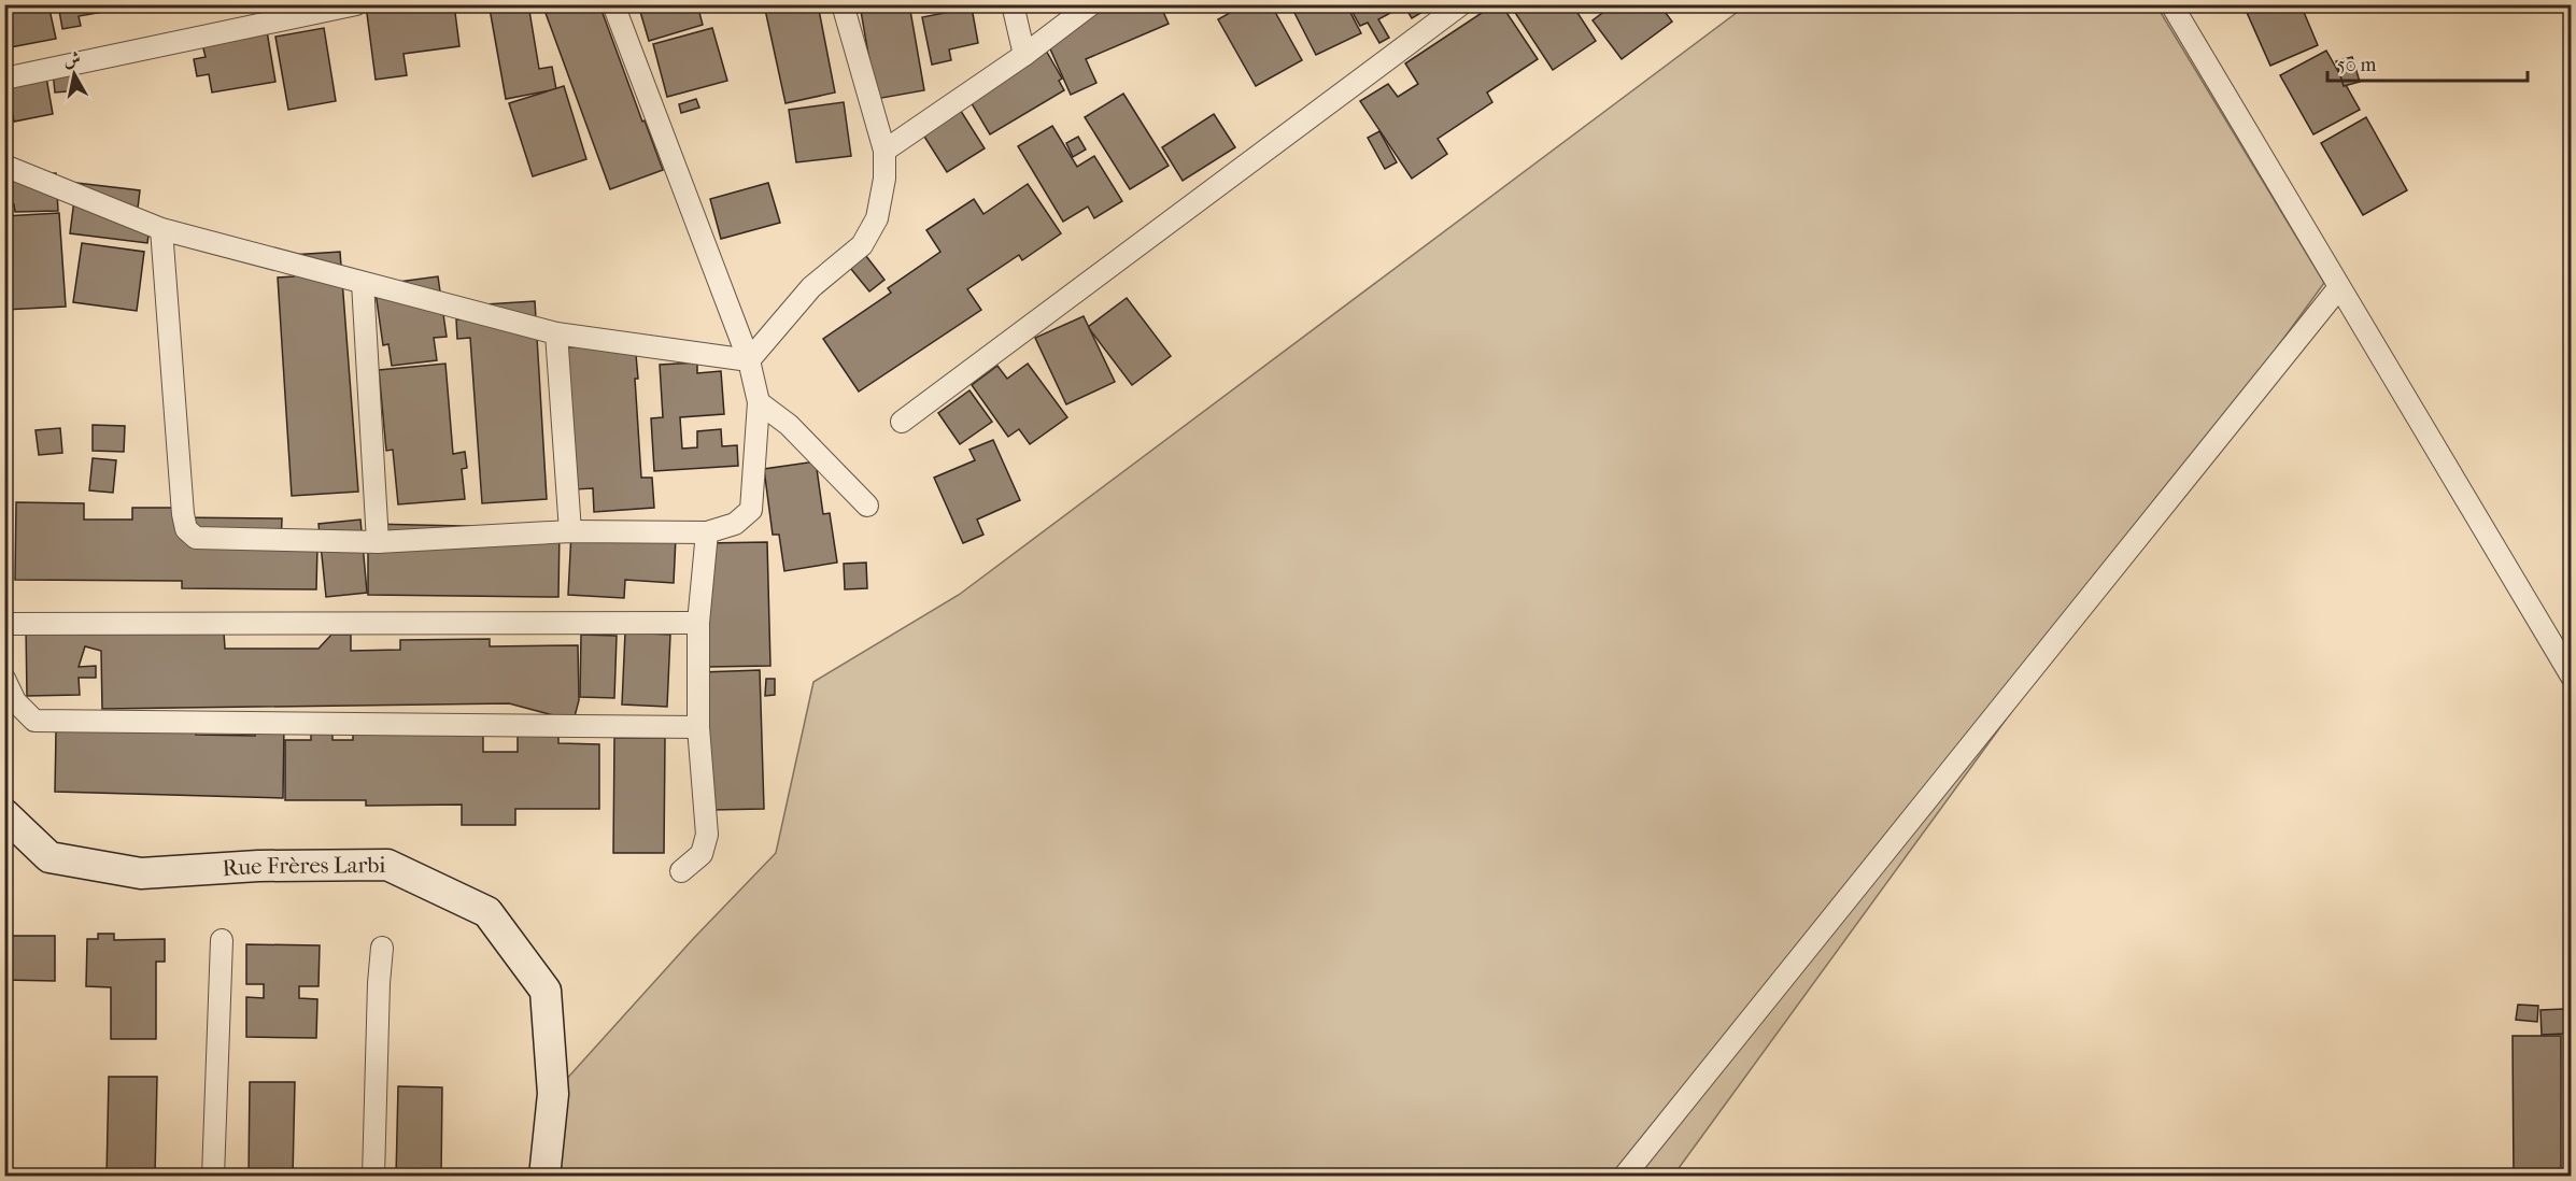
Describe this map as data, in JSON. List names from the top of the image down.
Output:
{
  "streets": {
    "main road": ["Rue Frères Larbi"]
  },
  "scale_bar": "50 m",
  "north": "top"
}
